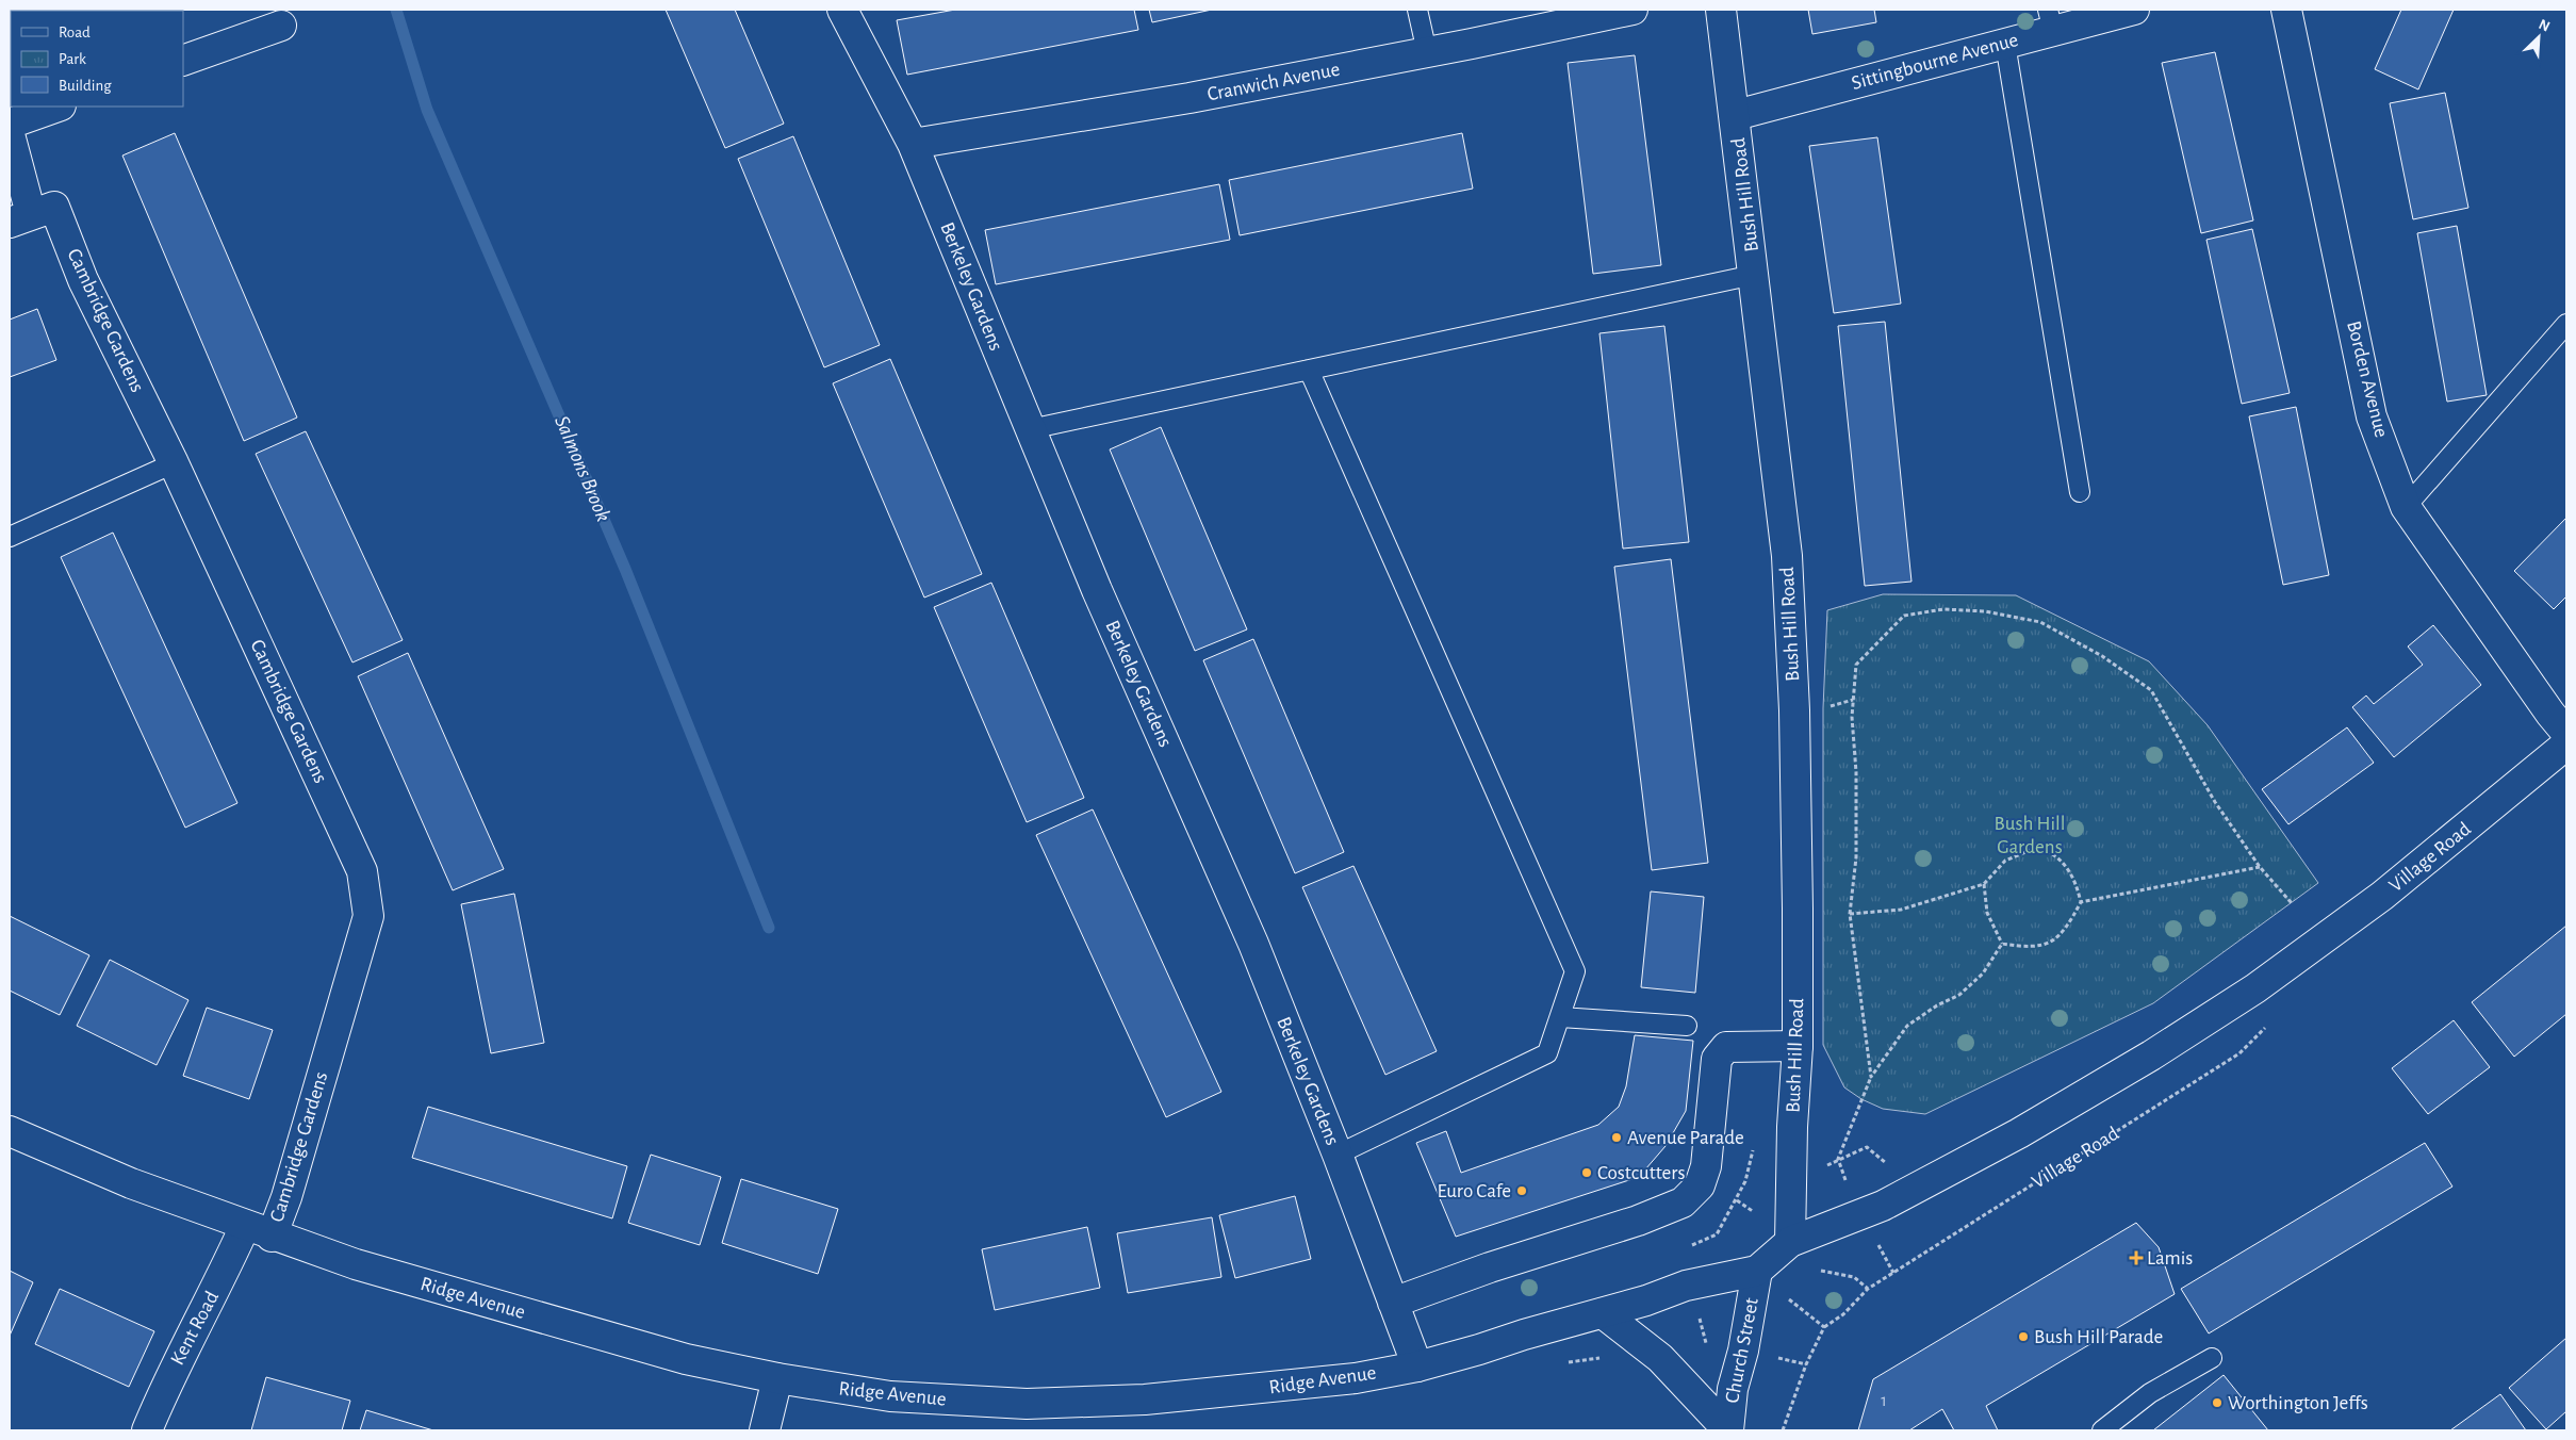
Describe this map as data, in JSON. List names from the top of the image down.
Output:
{
  "streets": {
    "street": [
      "Sittingbourne Avenue",
      "Cranwich Avenue",
      "Bush Hill Road",
      "Berkeley Gardens",
      "Cambridge Gardens",
      "Borden Avenue",
      "Village Road",
      "Ridge Avenue",
      "Kent Road",
      "Church Street"
    ]
  },
  "crossings": [
    ["Sittingbourne Avenue", "Bush Hill Road"],
    ["Cranwich Avenue", "Berkeley Gardens"],
    ["Bush Hill Road", "Village Road"],
    ["Bush Hill Road", "Ridge Avenue"],
    ["Berkeley Gardens", "Ridge Avenue"],
    ["Cambridge Gardens", "Ridge Avenue"],
    ["Village Road", "Ridge Avenue"],
    ["Ridge Avenue", "Kent Road"],
    ["Ridge Avenue", "Church Street"]
  ],
  "water": ["Salmons Brook"],
  "parks": ["Bush Hill Gardens"],
  "places": {
    "other": [
      "Avenue Parade",
      "Costcutters",
      "Euro Cafe",
      "Bush Hill Parade",
      "Worthington Jeffs"
    ],
    "health": ["Lamis"]
  },
  "house_numbers": ["1"],
  "legend": ["Road", "Park", "Building"],
  "north": "top right"
}
